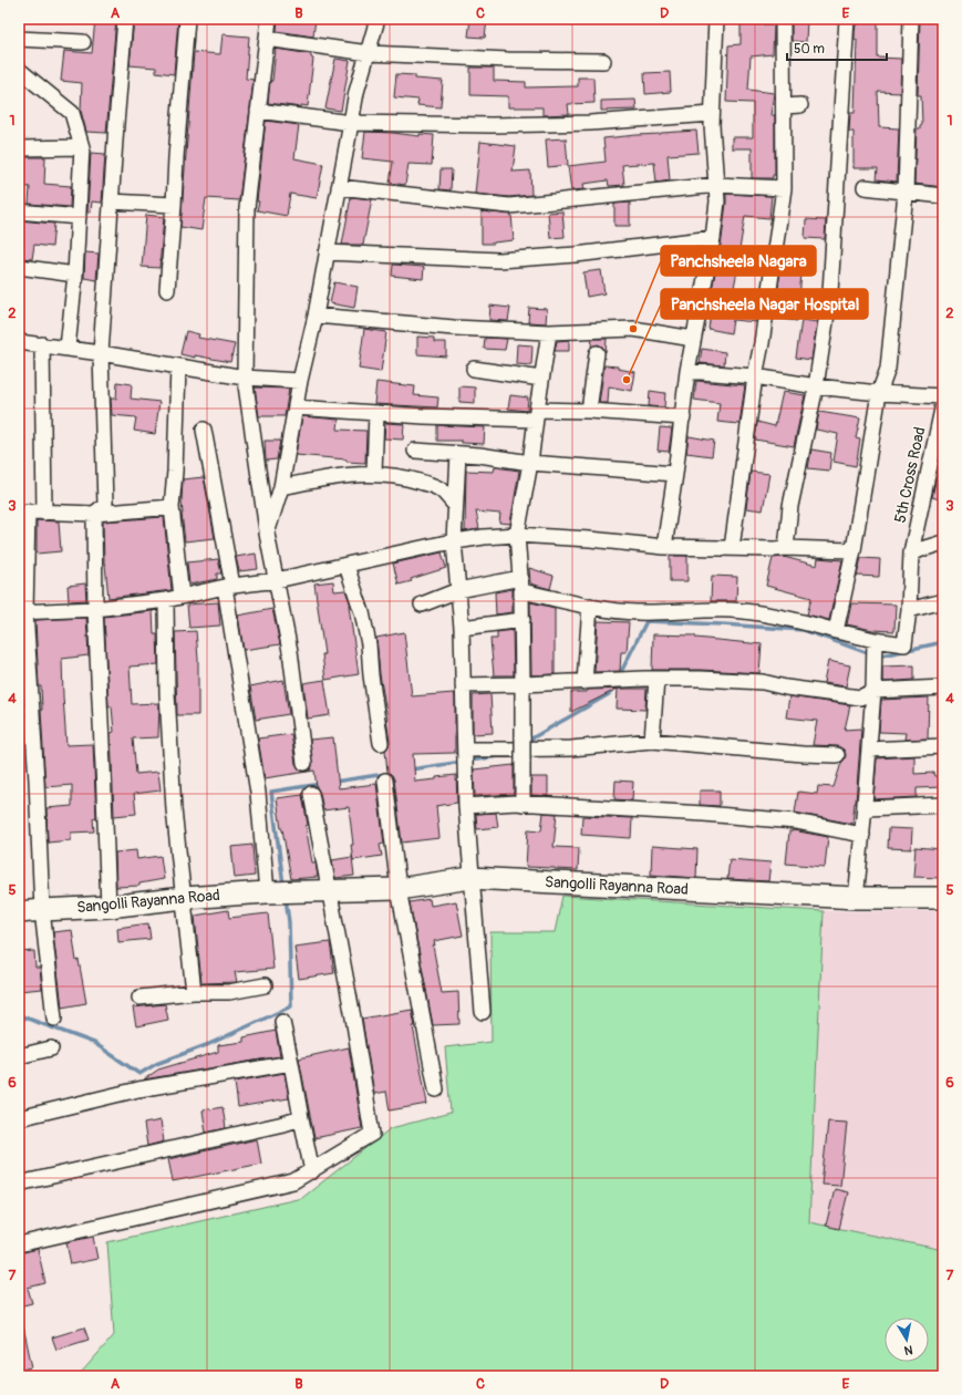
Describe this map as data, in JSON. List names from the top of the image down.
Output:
{
  "streets": {
    "street": ["5th Cross Road", "Sangolli Rayanna Road"]
  },
  "places": ["Panchsheela Nagara", "Panchsheela Nagar Hospital"],
  "scale_bar": "50 m",
  "north": "bottom",
  "grid": {
    "columns": [
      "A",
      "B",
      "C",
      "D",
      "E"
    ],
    "rows": [
      "1",
      "2",
      "3",
      "4",
      "5",
      "6",
      "7"
    ]
  }
}
